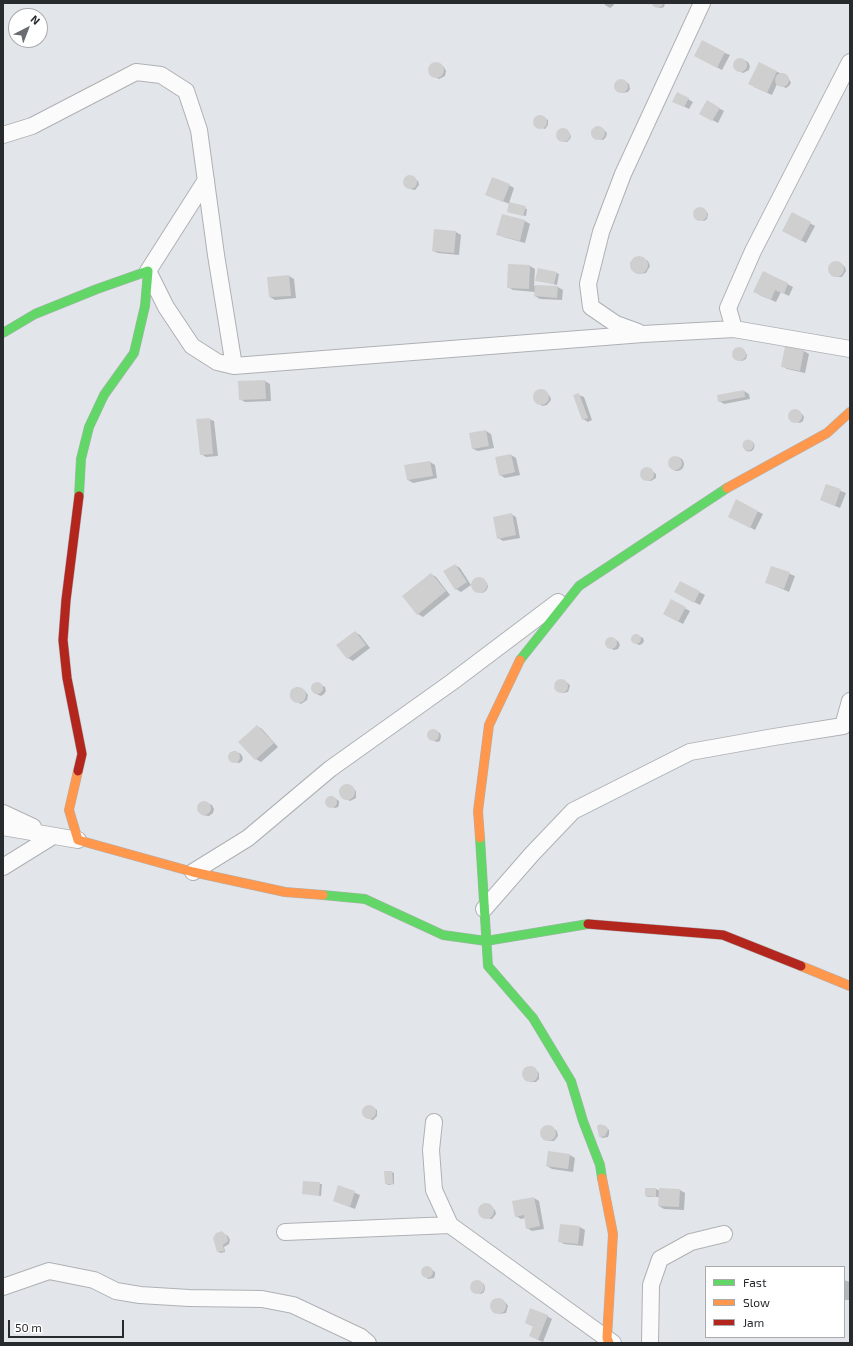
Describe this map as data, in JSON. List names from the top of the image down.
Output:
{
  "legend": ["Fast", "Slow", "Jam"],
  "scale_bar": "50 m",
  "north": "top right"
}
